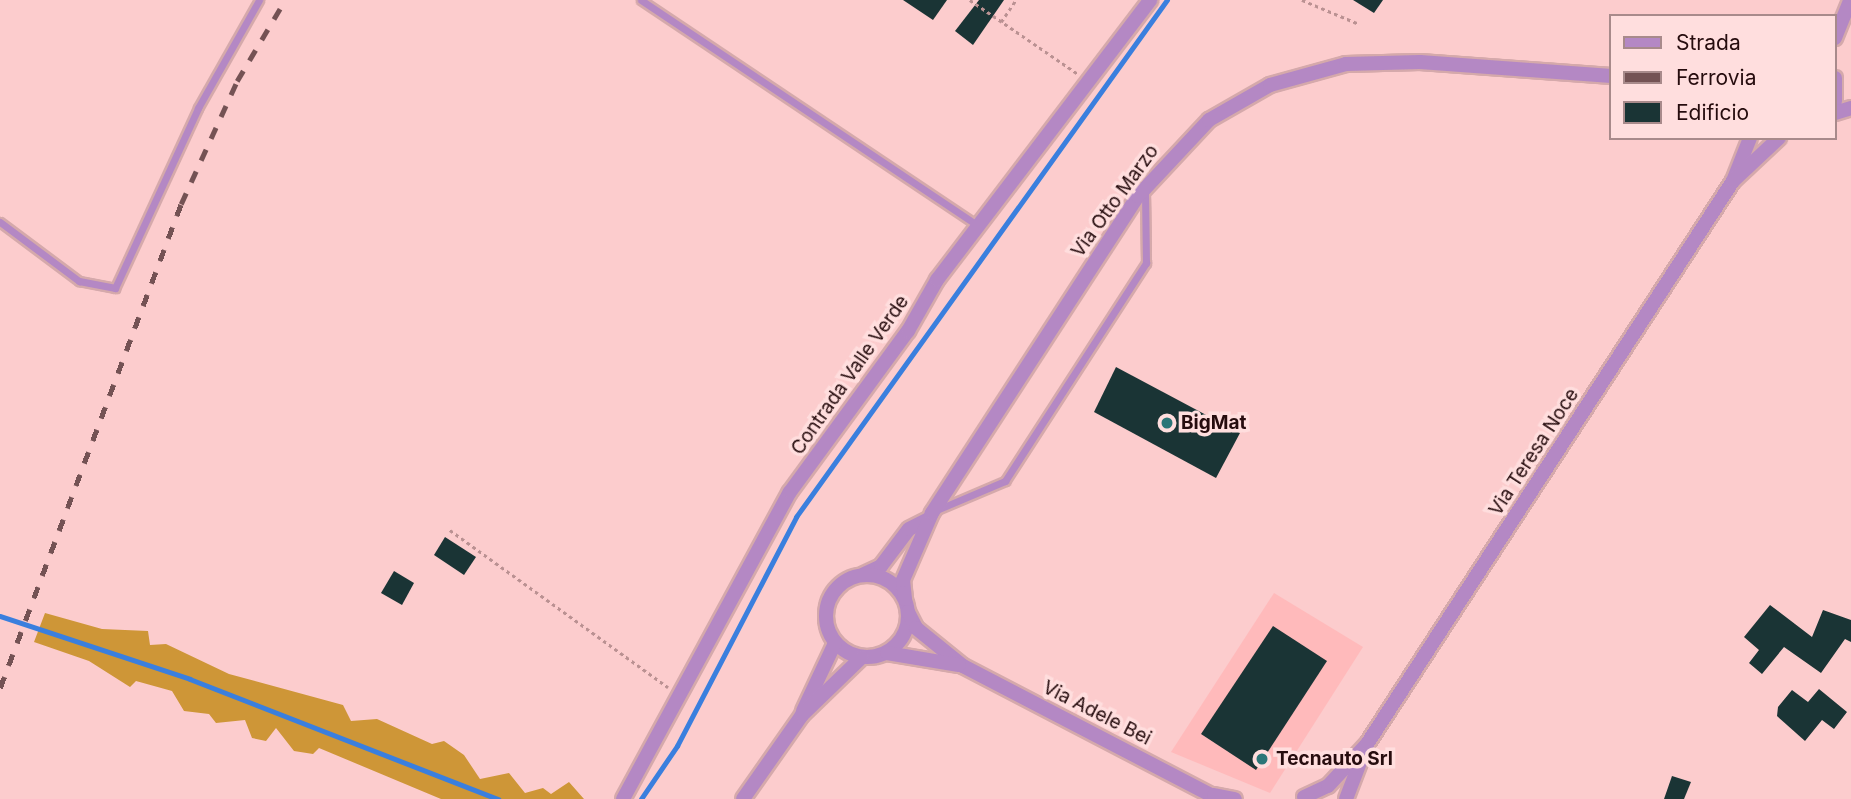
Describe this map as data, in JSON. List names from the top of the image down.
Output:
{
  "streets": {
    "street": [
      "Via Otto Marzo",
      "Contrada Valle Verde",
      "Via Teresa Noce",
      "Via Adele Bei"
    ]
  },
  "places": ["BigMat", "Tecnauto Srl"],
  "legend": ["Strada", "Ferrovia", "Edificio"]
}
